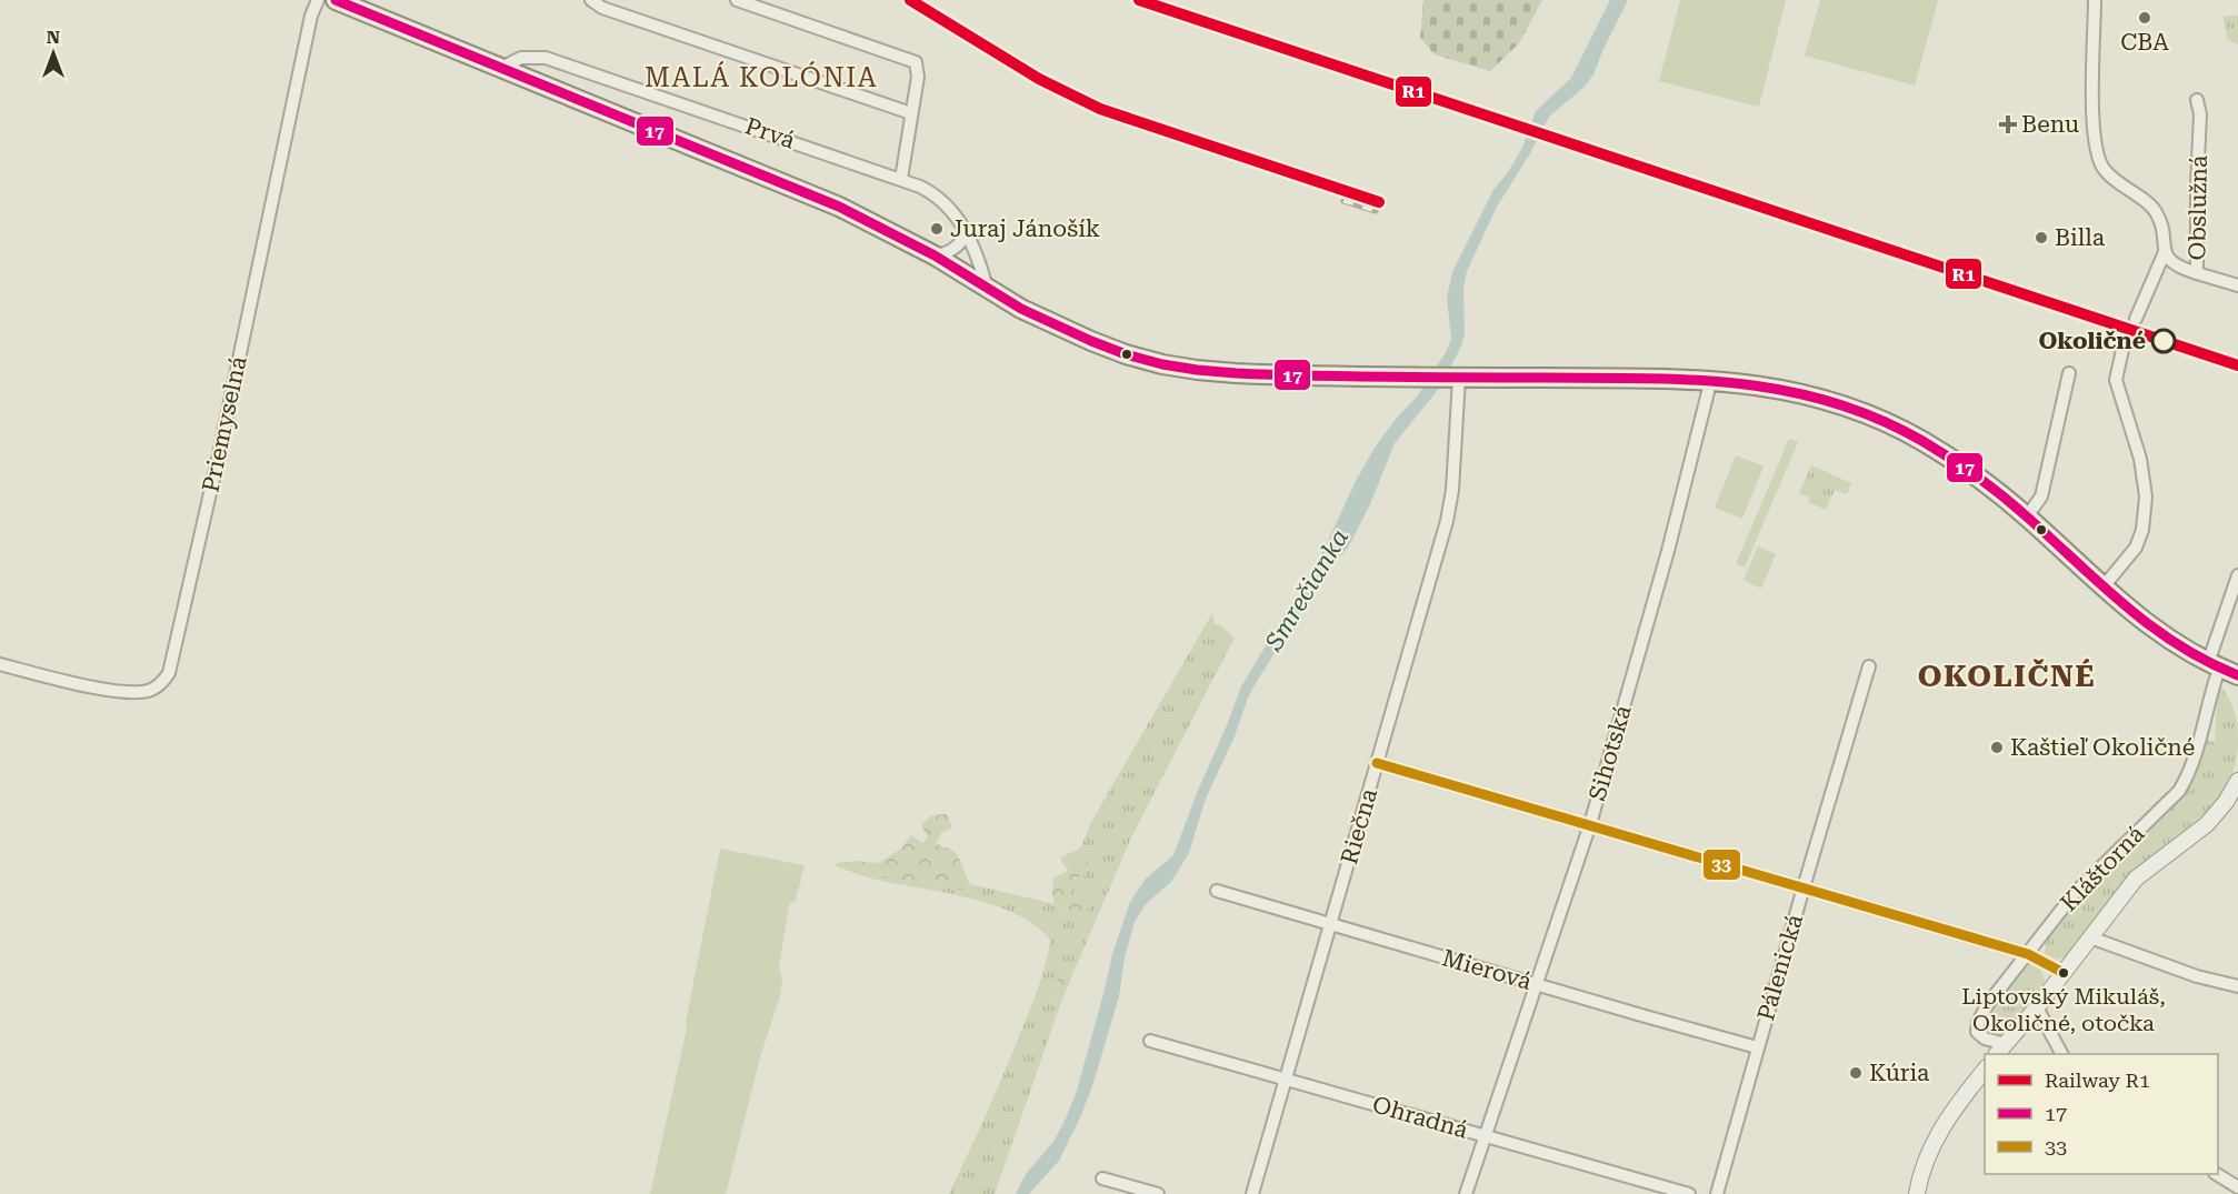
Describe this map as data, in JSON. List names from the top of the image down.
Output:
{
  "streets": {
    "street": [
      "Prvá",
      "Obslužná",
      "Priemyselná",
      "Sihotská",
      "Riečna",
      "Kláštorná",
      "Pálenická",
      "Mierová",
      "Ohradná"
    ]
  },
  "crossings": [
    ["Sihotská", "Mierová"],
    ["Sihotská", "Ohradná"],
    ["Riečna", "Mierová"],
    ["Riečna", "Ohradná"],
    ["Pálenická", "Mierová"]
  ],
  "districts": ["MALÁ KOLÓNIA", "OKOLIČNÉ"],
  "water": ["Smrečianka"],
  "places": {
    "other": [
      "CBA",
      "Juraj Jánošík",
      "Billa",
      "Okoličné",
      "Kaštieľ Okoličné",
      "Liptovský Mikuláš, Okoličné, otočka",
      "Kúria"
    ],
    "health": ["Benu"]
  },
  "lines": ["rail line R1", "transit line 17", "transit line 33"],
  "legend": ["Railway R1", "17", "33"],
  "north": "top"
}
